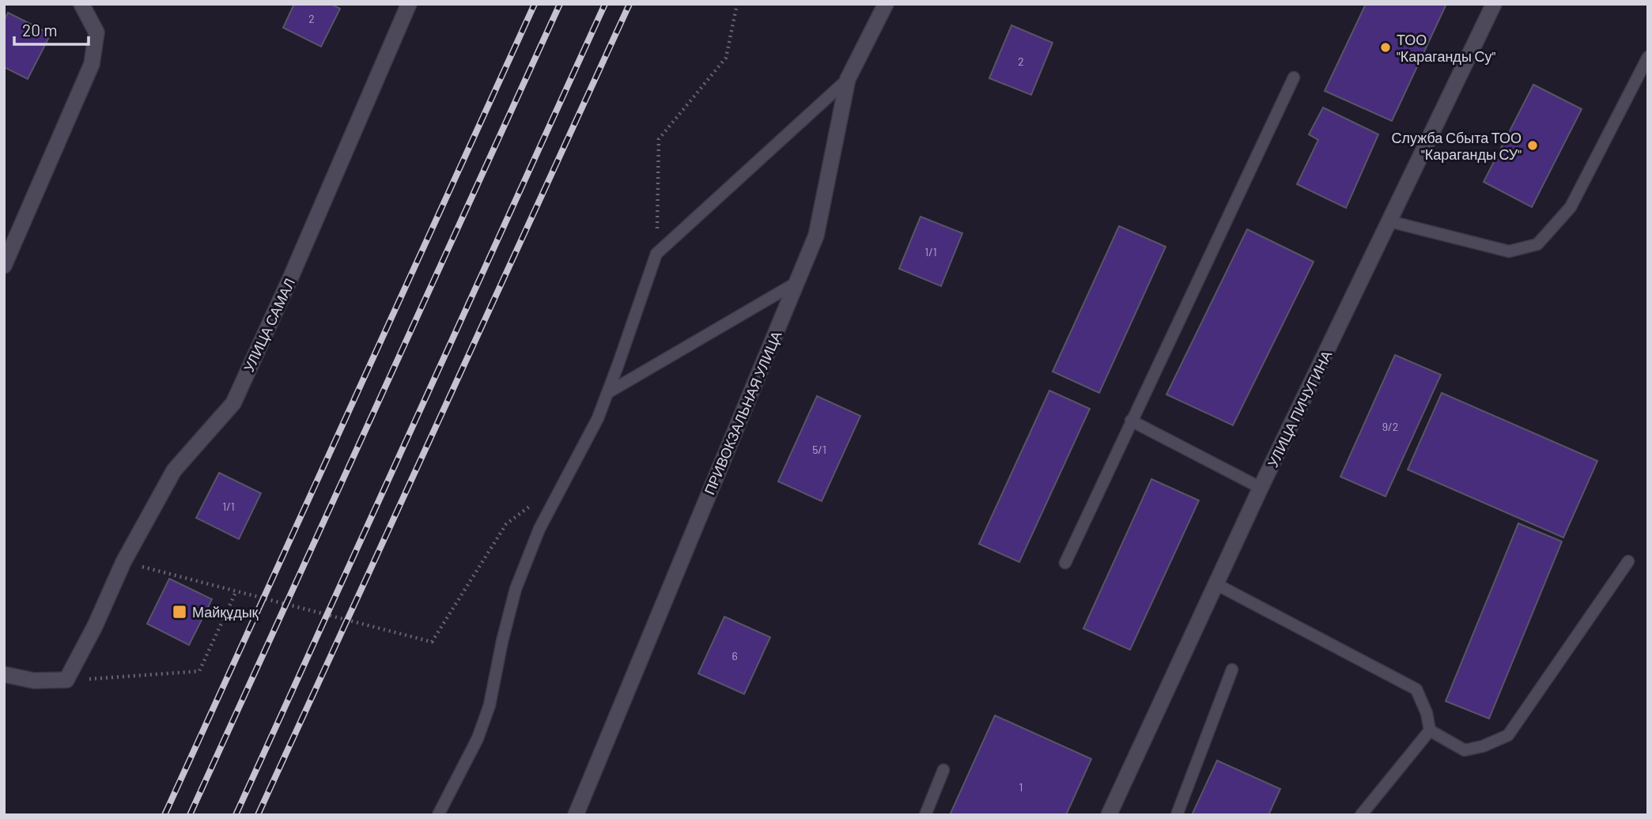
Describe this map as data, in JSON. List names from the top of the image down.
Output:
{
  "streets": {
    "street": ["УЛИЦА САМАЛ", "УЛИЦА ПИЧУГИНА", "ПРИВОКЗАЛЬНАЯ УЛИЦА"]
  },
  "places": {
    "other": ["ТОО \"Караганды Су\"", "Служба Сбыта ТОО \"Караганды СУ\""],
    "transit": ["Майқұдық"]
  },
  "house_numbers": [
    "2",
    "2",
    "1/1",
    "9/2",
    "5/1",
    "1/1",
    "6",
    "1"
  ],
  "scale_bar": "20 m"
}
